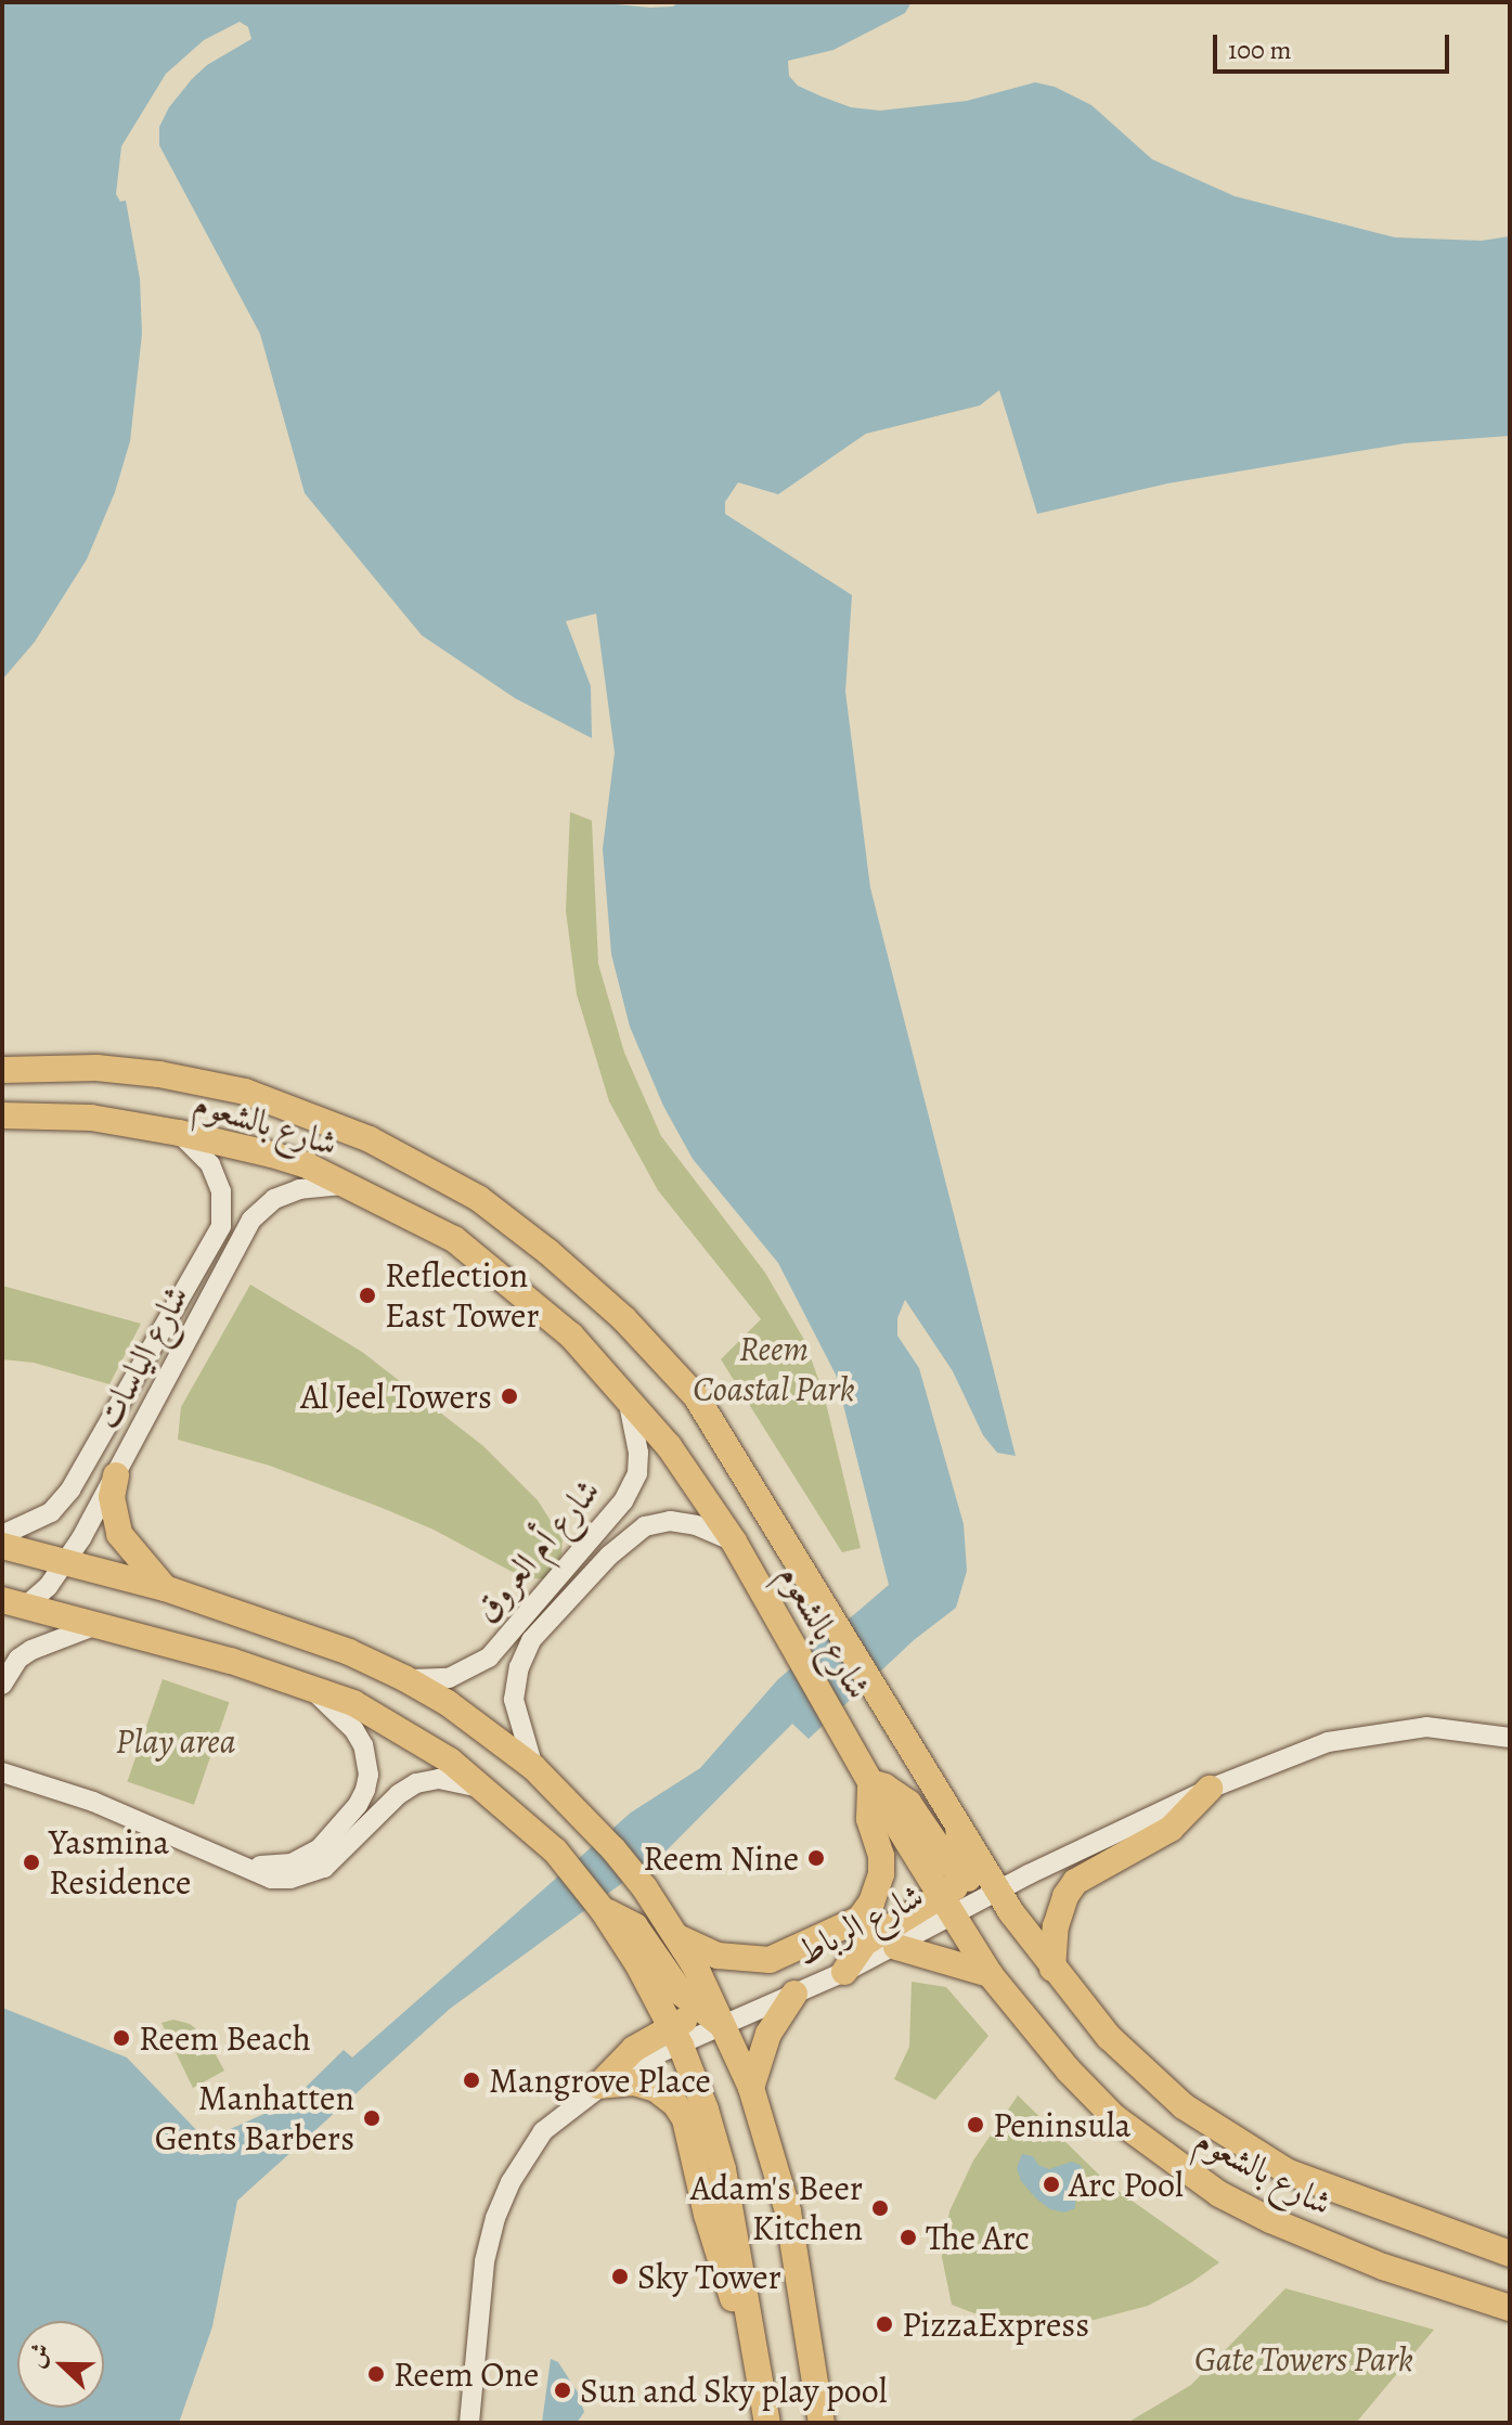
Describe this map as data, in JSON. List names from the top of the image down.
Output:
{
  "streets": {
    "main road": ["شارع بالشعوم"],
    "street": ["شارع الياسات", "شارع أم العروق", "شارع الرباط"]
  },
  "crossings": [
    ["شارع بالشعوم", "شارع الياسات"],
    ["شارع بالشعوم", "شارع أم العروق"],
    ["شارع بالشعوم", "شارع الرباط"]
  ],
  "parks": ["Reem Coastal Park", "Play area", "Gate Towers Park"],
  "places": [
    "Reflection East Tower",
    "Al Jeel Towers",
    "Reem Nine",
    "Yasmina Residence",
    "Reem Beach",
    "Mangrove Place",
    "Manhatten Gents Barbers",
    "Peninsula",
    "Arc Pool",
    "Adam's Beer Kitchen",
    "The Arc",
    "Sky Tower",
    "PizzaExpress",
    "Reem One",
    "Sun and Sky play pool"
  ],
  "scale_bar": "100 m",
  "north": "left"
}
